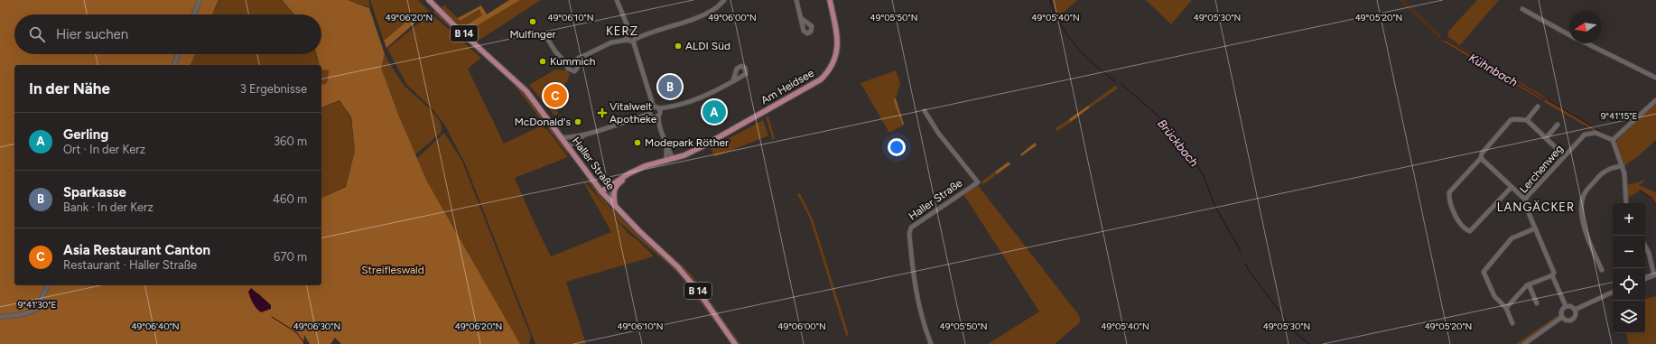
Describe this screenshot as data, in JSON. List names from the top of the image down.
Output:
{
  "streets": {
    "main road": ["B 14", "Am Heidsee", "Haller Straße"],
    "street": ["Lerchenweg"]
  },
  "districts": ["KERZ", "LANGÄCKER"],
  "water": ["Kühnbach", "Brückbach"],
  "parks": ["Streifleswald"],
  "places": {
    "other": [
      "Mulfinger",
      "ALDI Süd",
      "Kummich",
      "McDonald's",
      "Modepark Röther"
    ],
    "health": ["Vitalwelt Apotheke"]
  },
  "north": "left",
  "page": {
    "search": "Hier suchen",
    "heading": ["In der Nähe", "3 Ergebnisse"],
    "pins": ["B", "C", "A"],
    "list": [
      {
        "mark": "A",
        "name": "Gerling",
        "note": "Ort · In der Kerz",
        "value": "360 m"
      },
      {
        "mark": "B",
        "name": "Sparkasse",
        "note": "Bank · In der Kerz",
        "value": "460 m"
      },
      {
        "mark": "C",
        "name": "Asia Restaurant Canton",
        "note": "Restaurant · Haller Straße",
        "value": "670 m"
      }
    ],
    "map_buttons": ["+", "−"]
  },
  "coordinates": [
    "49°06'20\"N",
    "49°06'10\"N",
    "49°06'00\"N",
    "49°05'50\"N",
    "49°05'40\"N",
    "49°05'30\"N",
    "49°05'20\"N",
    "9°41'15\"E",
    "9°41'30\"E",
    "49°06'40\"N",
    "49°06'30\"N"
  ]
}
